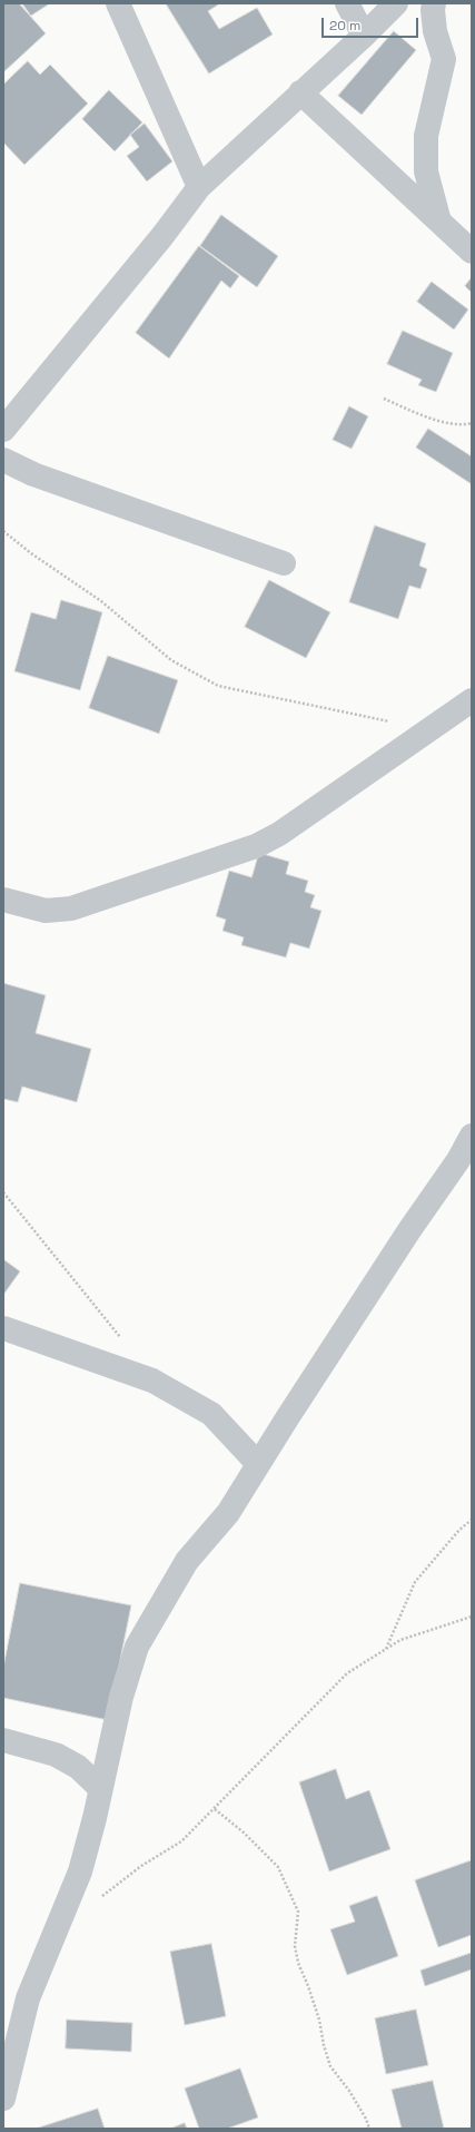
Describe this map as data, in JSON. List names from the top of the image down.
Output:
{
  "scale_bar": "20 m"
}
